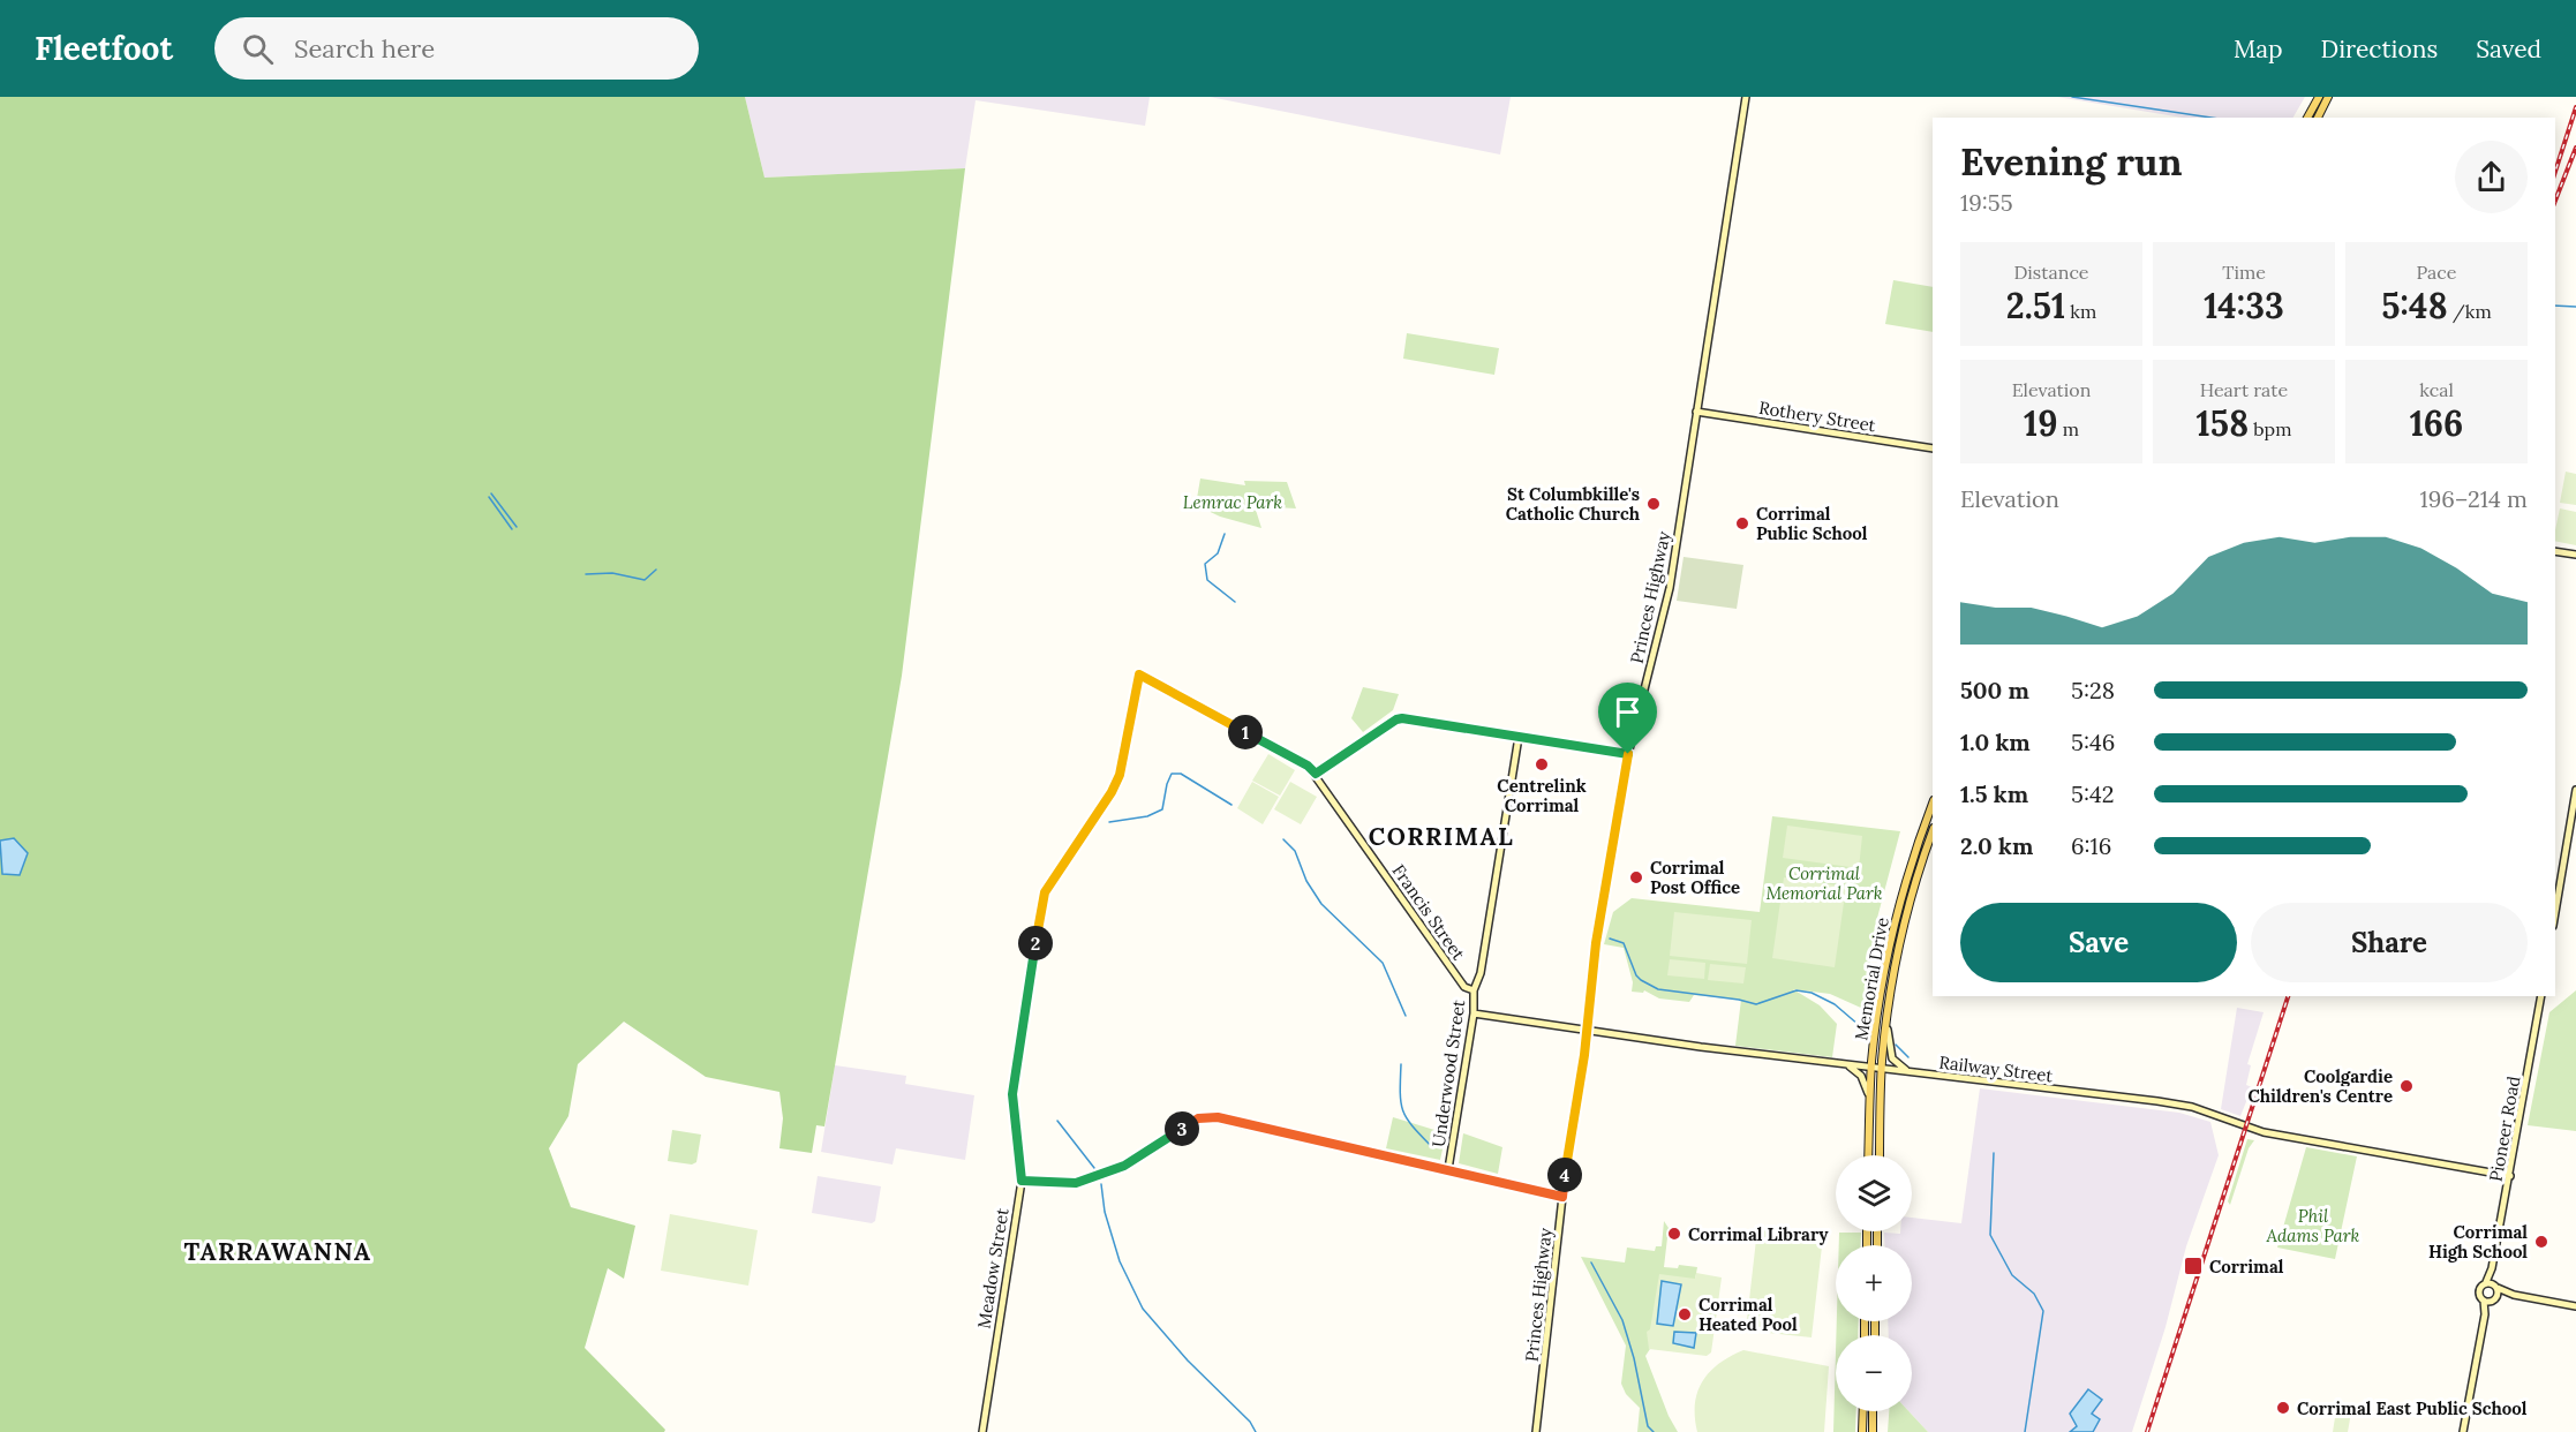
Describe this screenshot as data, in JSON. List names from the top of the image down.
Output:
{
  "streets": {
    "main road": [
      "Rothery Street",
      "Princes Highway",
      "Francis Street",
      "Memorial Drive",
      "Railway Street",
      "Underwood Street",
      "Pioneer Road",
      "Meadow Street"
    ]
  },
  "crossings": [
    ["Rothery Street", "Princes Highway"],
    ["Princes Highway", "Railway Street"],
    ["Francis Street", "Underwood Street"],
    ["Francis Street", "Meadow Street"],
    ["Memorial Drive", "Railway Street"],
    ["Railway Street", "Underwood Street"],
    ["Railway Street", "Pioneer Road"]
  ],
  "districts": ["CORRIMAL", "TARRAWANNA"],
  "parks": ["Lemrac Park", "Corrimal Memorial Park", "Phil Adams Park"],
  "places": {
    "other": [
      "St Columbkille's Catholic Church",
      "Corrimal Public School",
      "Centrelink Corrimal",
      "Corrimal Post Office",
      "Coolgardie Children's Centre",
      "Corrimal Library",
      "Corrimal High School",
      "Corrimal Heated Pool",
      "Corrimal East Public School"
    ],
    "transit": ["Corrimal"]
  },
  "page": {
    "header": "Fleetfoot",
    "search": "Search here",
    "nav": ["Map", "Directions", "Saved"],
    "heading": ["Evening run", "19:55"],
    "stats": [
      ["Distance", "2.51 km"],
      ["Time", "14:33"],
      ["Pace", "5:48 /km"],
      ["Elevation", "19 m"],
      ["Heart rate", "158 bpm"],
      ["kcal", "166"]
    ],
    "chart": ["Elevation", "196–214 m"],
    "list": [
      {
        "name": "500 m",
        "note": "5:28"
      },
      {
        "name": "1.0 km",
        "note": "5:46"
      },
      {
        "name": "1.5 km",
        "note": "5:42"
      },
      {
        "name": "2.0 km",
        "note": "6:16"
      }
    ],
    "pins": [
      "1",
      "2",
      "3",
      "4"
    ],
    "buttons": ["Save", "Share"],
    "map_buttons": ["+", "−"]
  }
}
